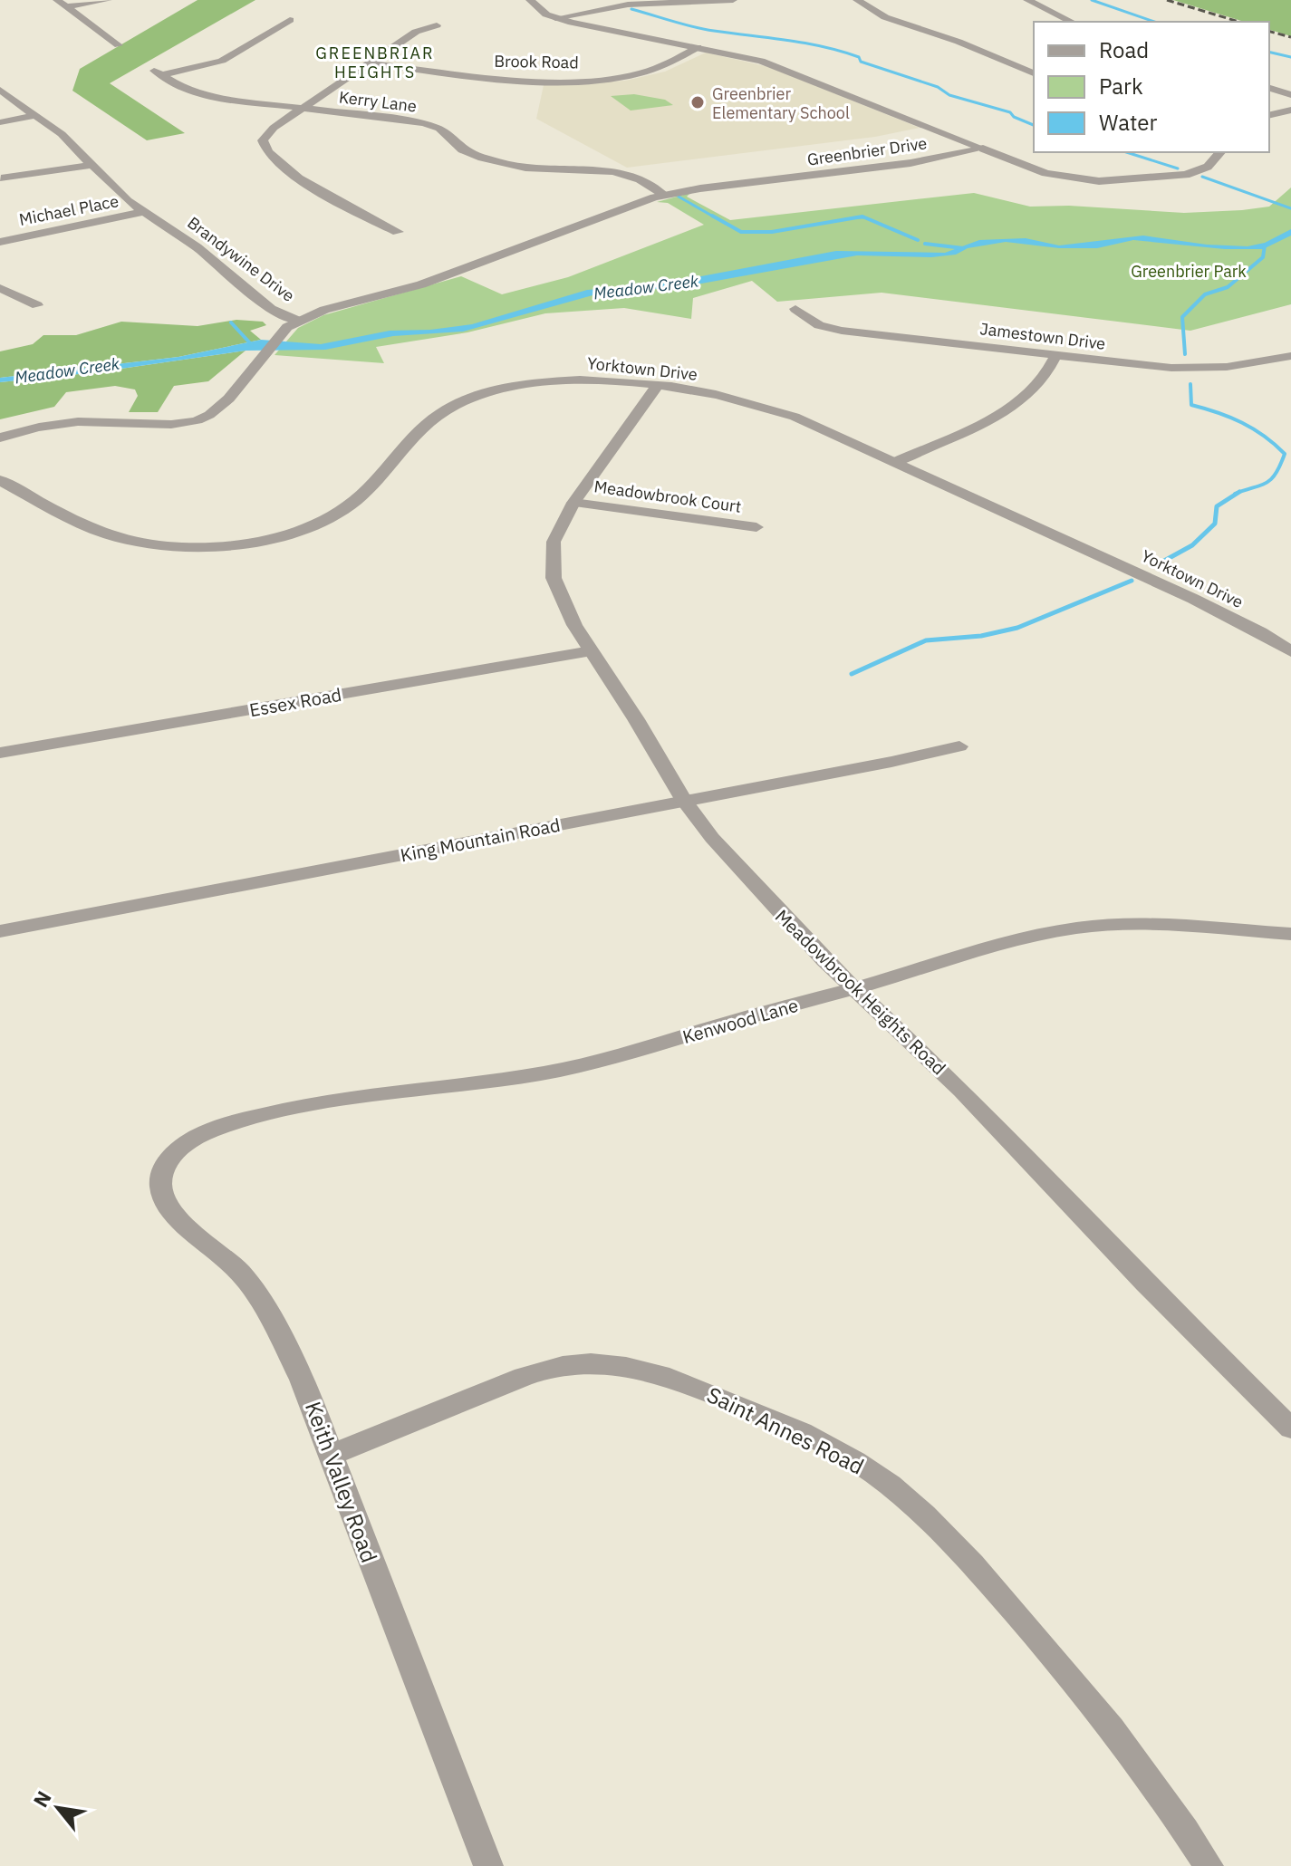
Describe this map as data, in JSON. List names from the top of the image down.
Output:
{
  "streets": {
    "street": [
      "Brook Road",
      "Kerry Lane",
      "Greenbrier Drive",
      "Michael Place",
      "Brandywine Drive",
      "Jamestown Drive",
      "Yorktown Drive",
      "Meadowbrook Court",
      "Essex Road",
      "King Mountain Road",
      "Meadowbrook Heights Road",
      "Kenwood Lane",
      "Saint Annes Road",
      "Keith Valley Road"
    ]
  },
  "crossings": [
    ["Brook Road", "Greenbrier Drive"],
    ["Kerry Lane", "Greenbrier Drive"],
    ["Greenbrier Drive", "Brandywine Drive"],
    ["Michael Place", "Brandywine Drive"],
    ["Yorktown Drive", "Meadowbrook Heights Road"],
    ["Meadowbrook Court", "Meadowbrook Heights Road"],
    ["Essex Road", "Meadowbrook Heights Road"],
    ["King Mountain Road", "Meadowbrook Heights Road"],
    ["Meadowbrook Heights Road", "Kenwood Lane"],
    ["Kenwood Lane", "Keith Valley Road"],
    ["Saint Annes Road", "Keith Valley Road"]
  ],
  "districts": ["GREENBRIAR HEIGHTS"],
  "water": ["Meadow Creek"],
  "parks": ["Greenbrier Park"],
  "places": ["Greenbrier Elementary School"],
  "legend": ["Road", "Park", "Water"],
  "north": "top left"
}
